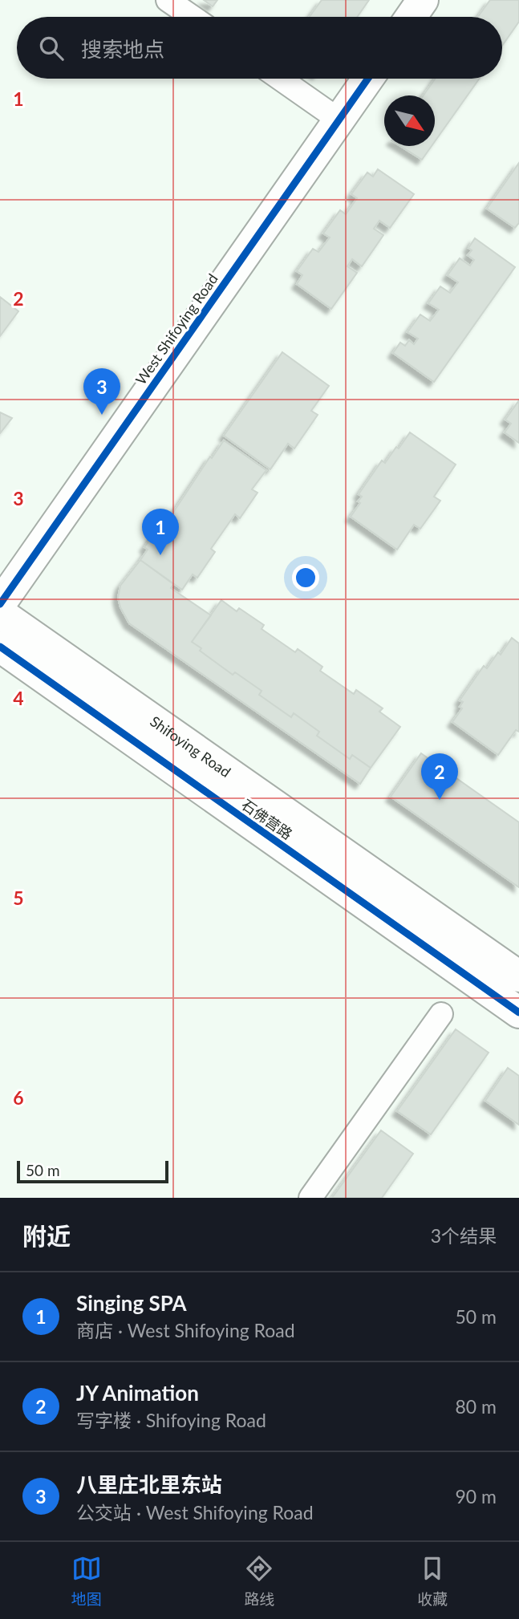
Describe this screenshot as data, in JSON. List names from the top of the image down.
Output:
{
  "streets": {
    "street": ["West Shifoying Road", "Shifoying Road", "石佛营路"]
  },
  "scale_bar": "50 m",
  "north": "bottom right",
  "page": {
    "search": "搜索地点",
    "pins": ["3", "1", "2"],
    "scale": "50 m",
    "heading": ["附近", "3个结果"],
    "list": [
      {
        "mark": "1",
        "name": "Singing SPA",
        "note": "商店 · West Shifoying Road",
        "value": "50 m"
      },
      {
        "mark": "2",
        "name": "JY Animation",
        "note": "写字楼 · Shifoying Road",
        "value": "80 m"
      },
      {
        "mark": "3",
        "name": "八里庄北里东站",
        "note": "公交站 · West Shifoying Road",
        "value": "90 m"
      }
    ],
    "nav": ["地图", "路线", "收藏"]
  },
  "grid": {
    "rows": [
      "1",
      "2",
      "3",
      "4",
      "5",
      "6"
    ]
  }
}
